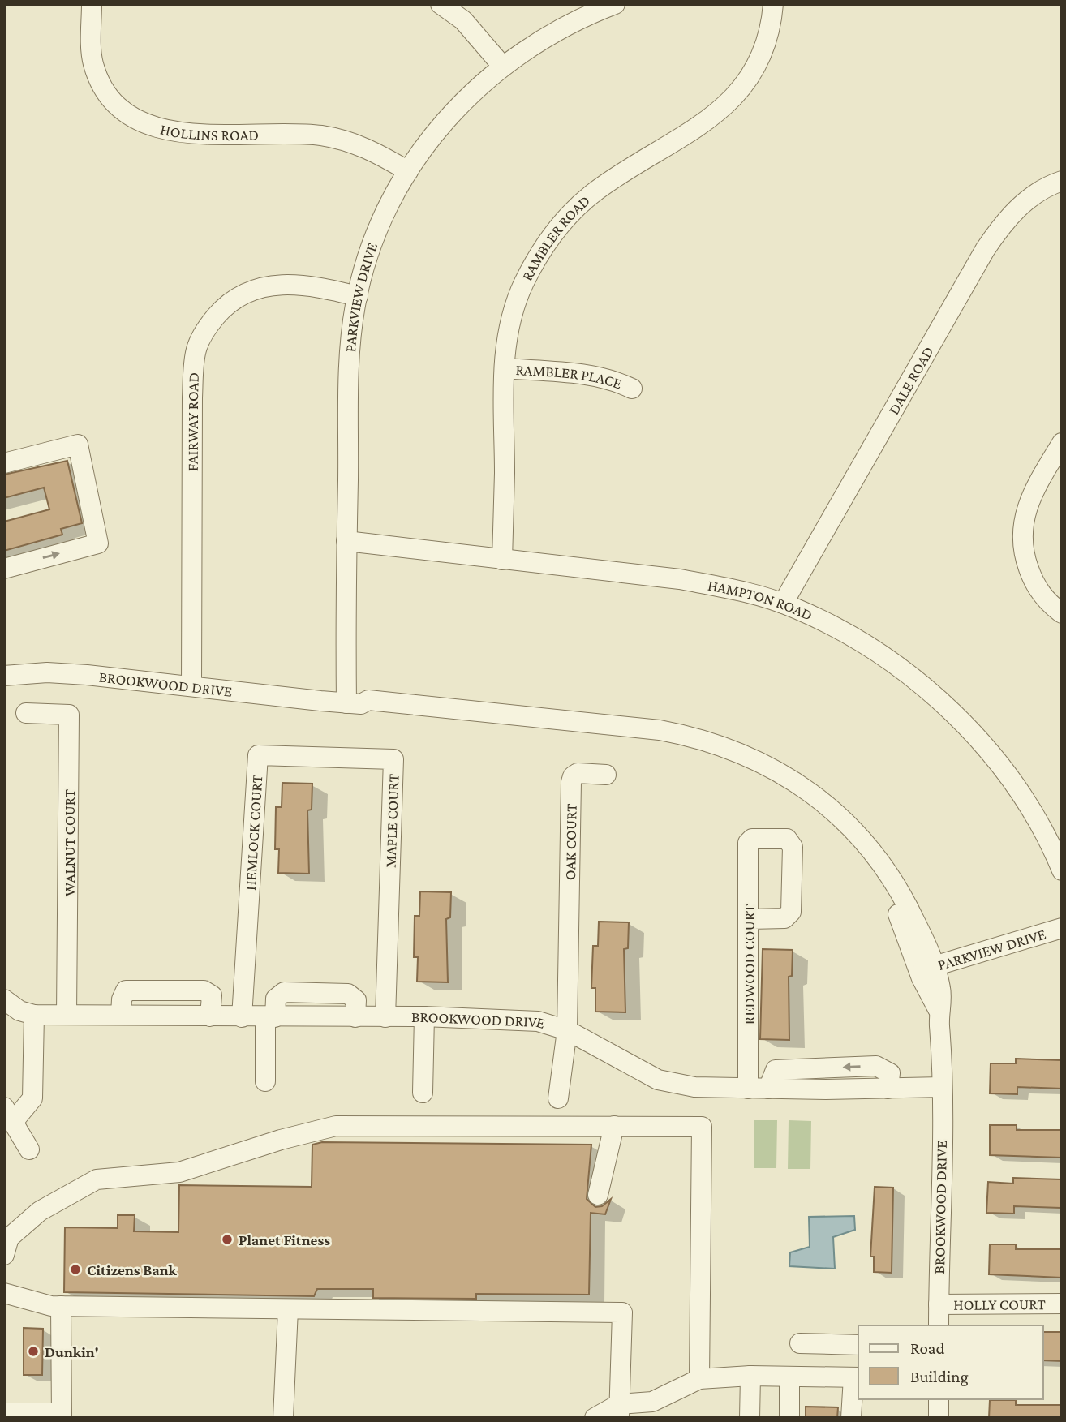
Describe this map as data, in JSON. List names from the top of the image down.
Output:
{
  "streets": {
    "street": [
      "HOLLINS ROAD",
      "RAMBLER ROAD",
      "PARKVIEW DRIVE",
      "RAMBLER PLACE",
      "DALE ROAD",
      "FAIRWAY ROAD",
      "HAMPTON ROAD",
      "BROOKWOOD DRIVE",
      "MAPLE COURT",
      "HEMLOCK COURT",
      "WALNUT COURT",
      "OAK COURT",
      "REDWOOD COURT",
      "HOLLY COURT"
    ]
  },
  "crossings": [
    ["HOLLINS ROAD", "PARKVIEW DRIVE"],
    ["RAMBLER ROAD", "RAMBLER PLACE"],
    ["RAMBLER ROAD", "HAMPTON ROAD"],
    ["PARKVIEW DRIVE", "FAIRWAY ROAD"],
    ["PARKVIEW DRIVE", "HAMPTON ROAD"],
    ["PARKVIEW DRIVE", "BROOKWOOD DRIVE"],
    ["DALE ROAD", "HAMPTON ROAD"],
    ["FAIRWAY ROAD", "BROOKWOOD DRIVE"],
    ["BROOKWOOD DRIVE", "MAPLE COURT"],
    ["BROOKWOOD DRIVE", "HEMLOCK COURT"],
    ["BROOKWOOD DRIVE", "WALNUT COURT"],
    ["BROOKWOOD DRIVE", "OAK COURT"],
    ["BROOKWOOD DRIVE", "REDWOOD COURT"],
    ["BROOKWOOD DRIVE", "HOLLY COURT"],
    ["MAPLE COURT", "HEMLOCK COURT"]
  ],
  "places": ["Planet Fitness", "Citizens Bank", "Dunkin'"],
  "legend": ["Road", "Building"]
}
